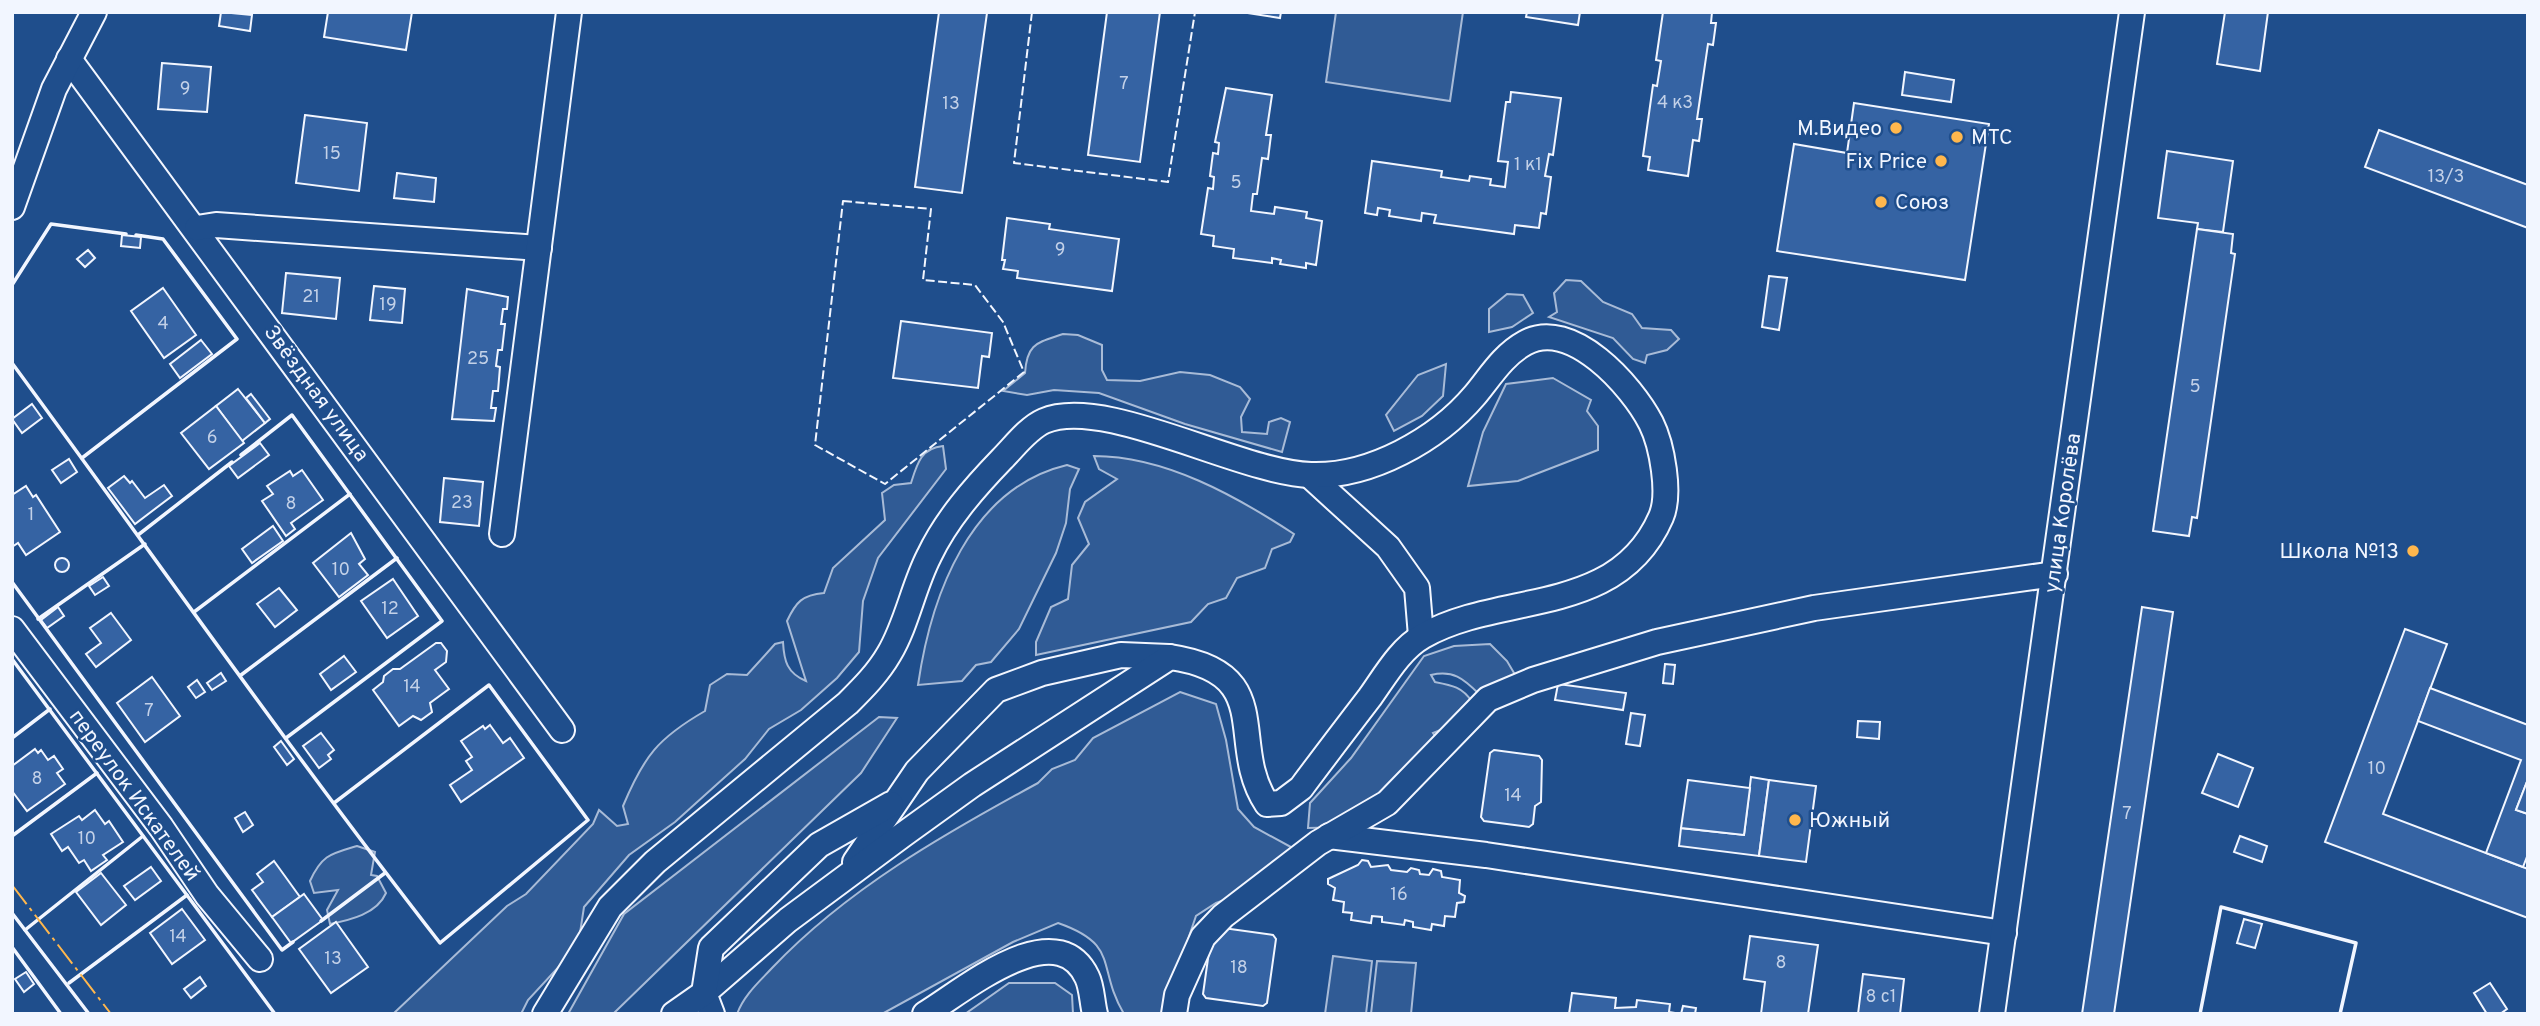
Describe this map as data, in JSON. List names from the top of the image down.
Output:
{
  "streets": {
    "street": ["Звёздная улица", "улица Королёва", "переулок Искателей"]
  },
  "places": [
    "М.Видео",
    "МТС",
    "Fix Price",
    "Союз",
    "Школа №13",
    "Южный"
  ],
  "house_numbers": [
    "7",
    "9",
    "4 к3",
    "13",
    "15",
    "1 к1",
    "13/3",
    "5",
    "9",
    "21",
    "19",
    "4",
    "25",
    "5",
    "6",
    "23",
    "8",
    "1",
    "10",
    "12",
    "14",
    "7",
    "10",
    "8",
    "14",
    "7",
    "10",
    "16",
    "14",
    "13",
    "8",
    "18",
    "8 с1"
  ]
}
